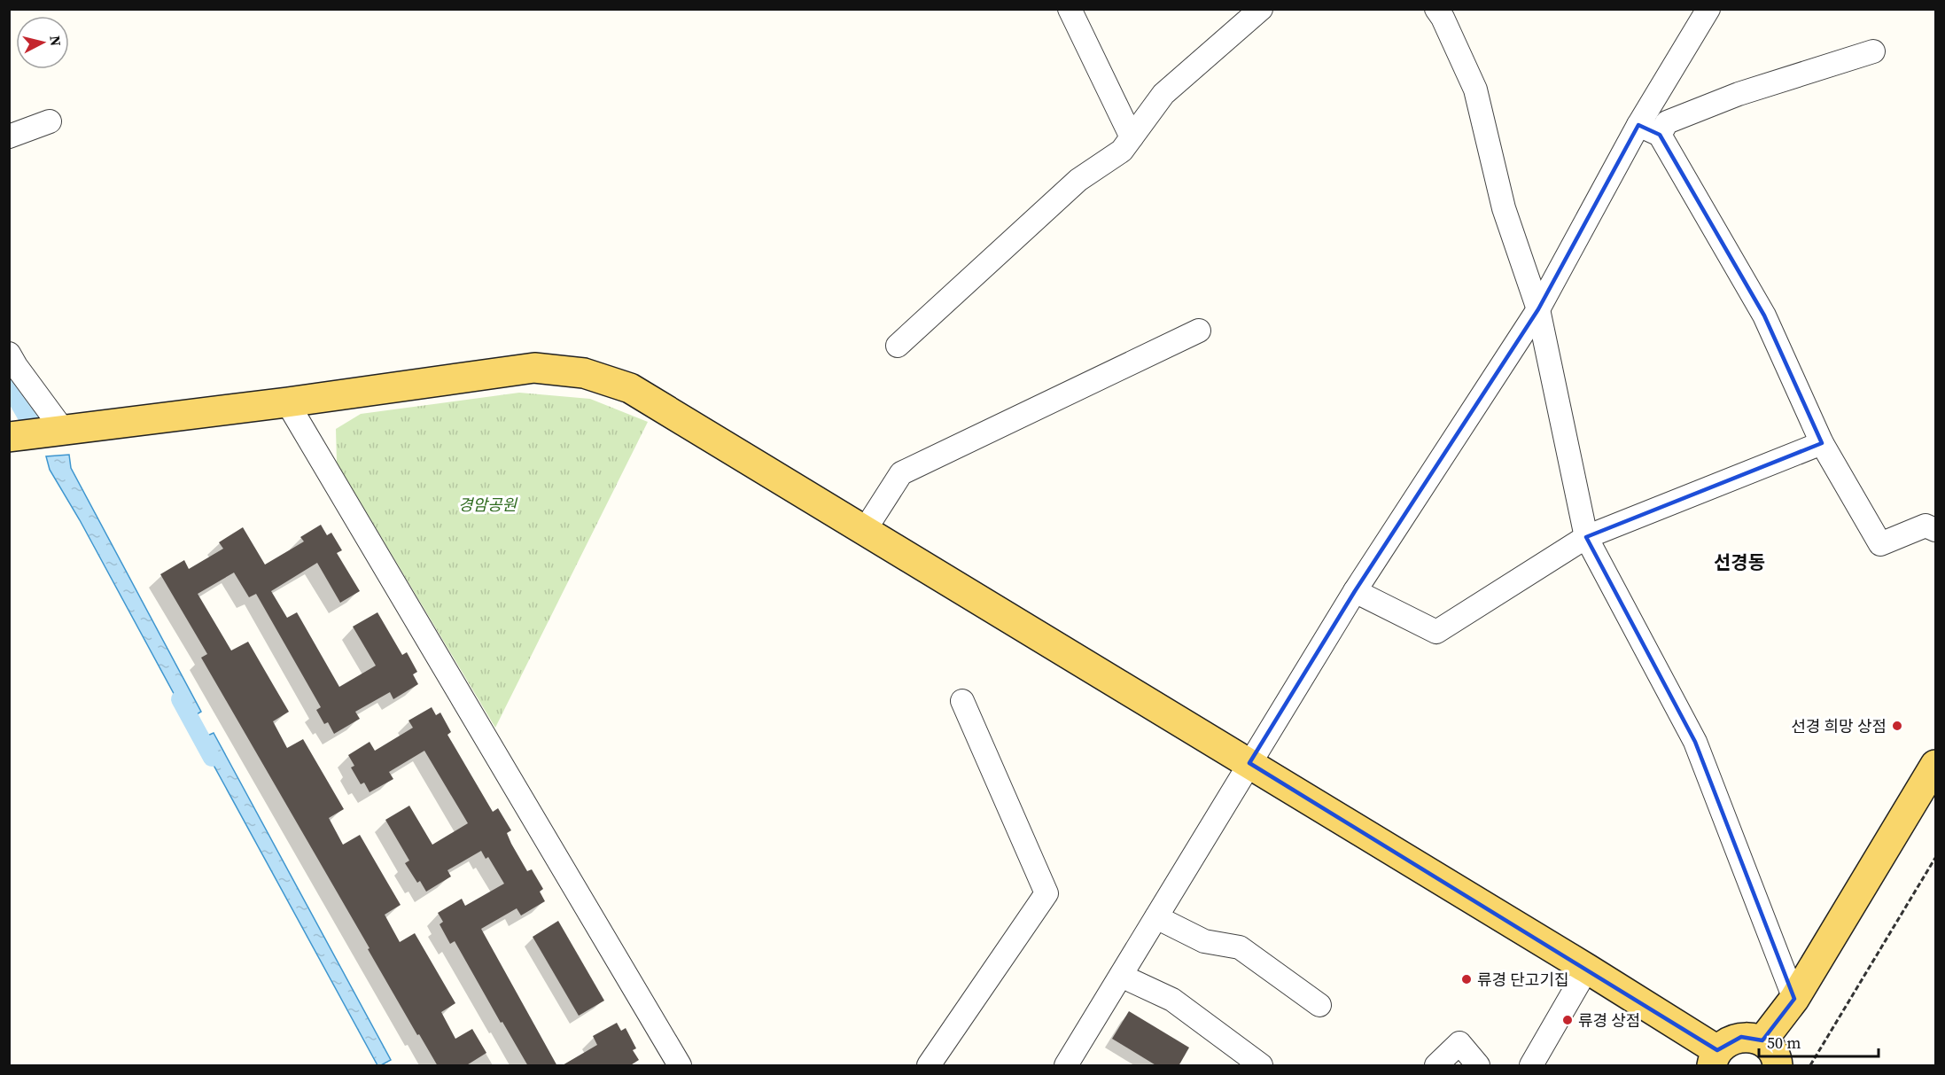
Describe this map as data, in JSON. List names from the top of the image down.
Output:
{
  "districts": ["선경동"],
  "parks": ["경암공원"],
  "places": ["선경 희망 상점", "류경 단고기집", "류경 상점"],
  "scale_bar": "50 m",
  "north": "right"
}
